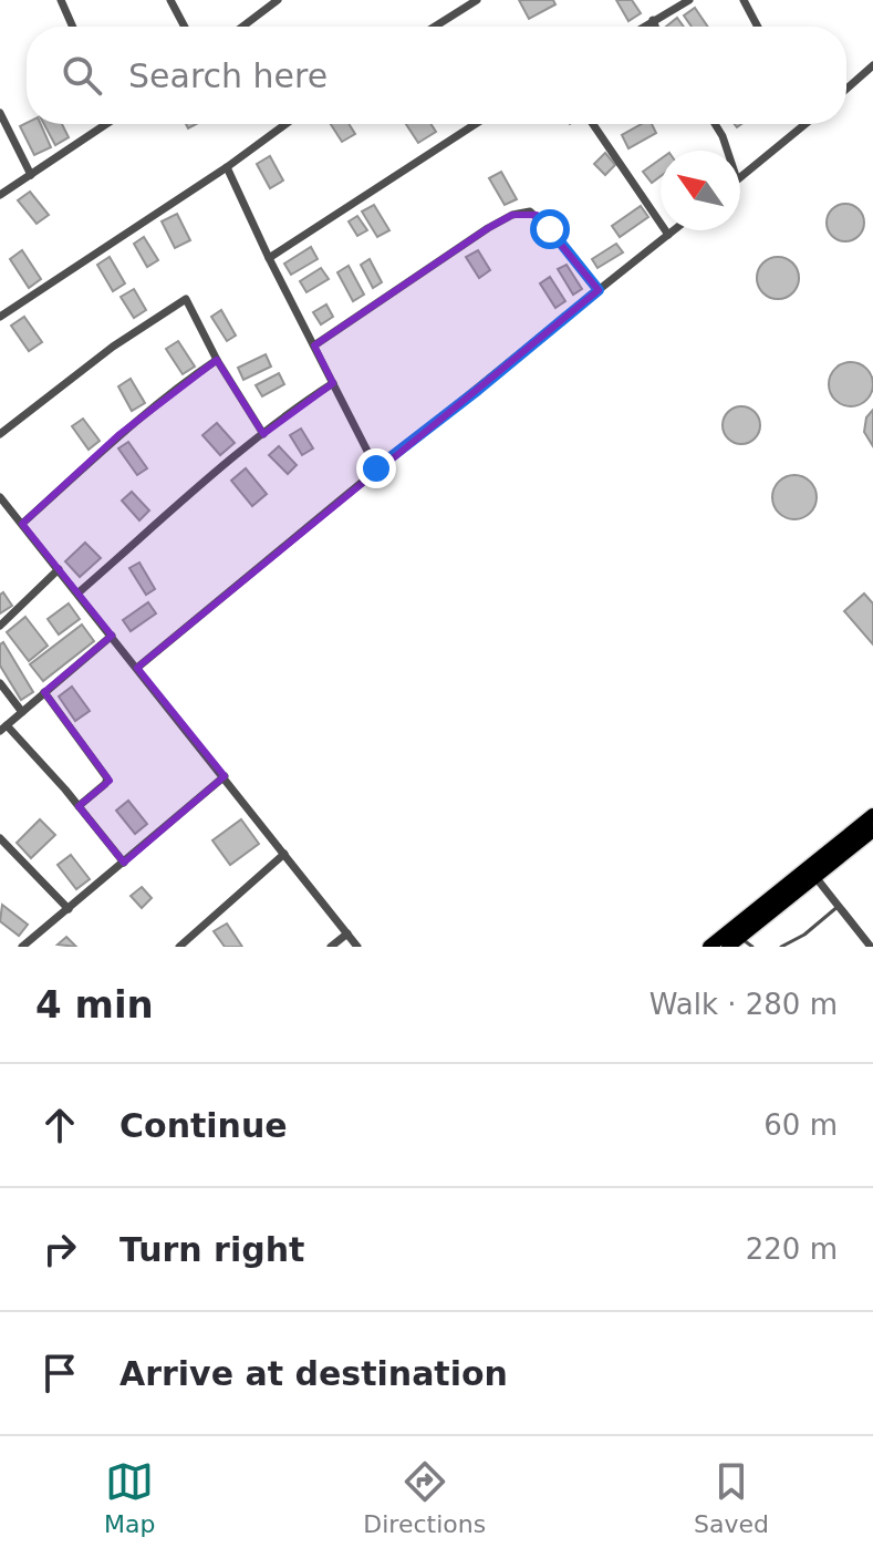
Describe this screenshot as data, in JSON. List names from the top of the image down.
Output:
{
  "north": "top left",
  "page": {
    "search": "Search here",
    "heading": ["4 min", "Walk · 280 m"],
    "list": [
      ["Continue", "60 m"],
      ["Turn right", "220 m"],
      "Arrive at destination"
    ],
    "nav": ["Map", "Directions", "Saved"]
  }
}
